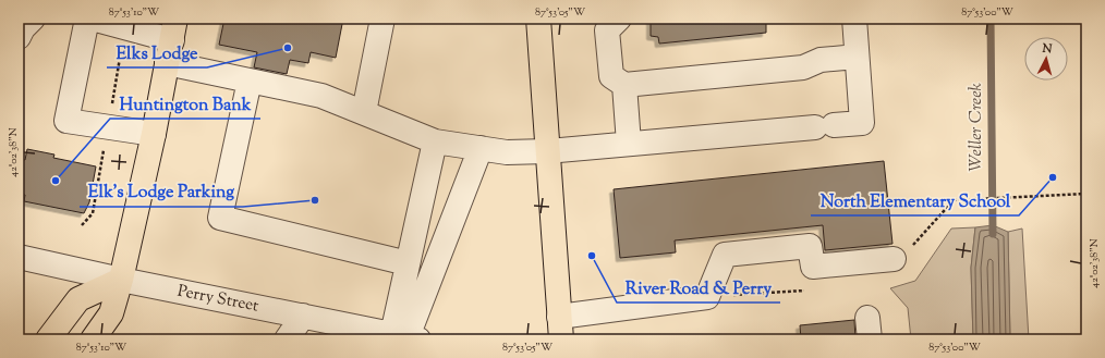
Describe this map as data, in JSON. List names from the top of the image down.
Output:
{
  "streets": {
    "street": ["Perry Street"]
  },
  "water": ["Weller Creek"],
  "places": [
    "Elks Lodge",
    "North Elementary School",
    "Huntington Bank",
    "Elk's Lodge Parking",
    "River Road & Perry"
  ],
  "north": "top",
  "coordinates": [
    "87°53'10\"W",
    "87°53'05\"W",
    "87°53'00\"W",
    "42°02'38\"N"
  ]
}
